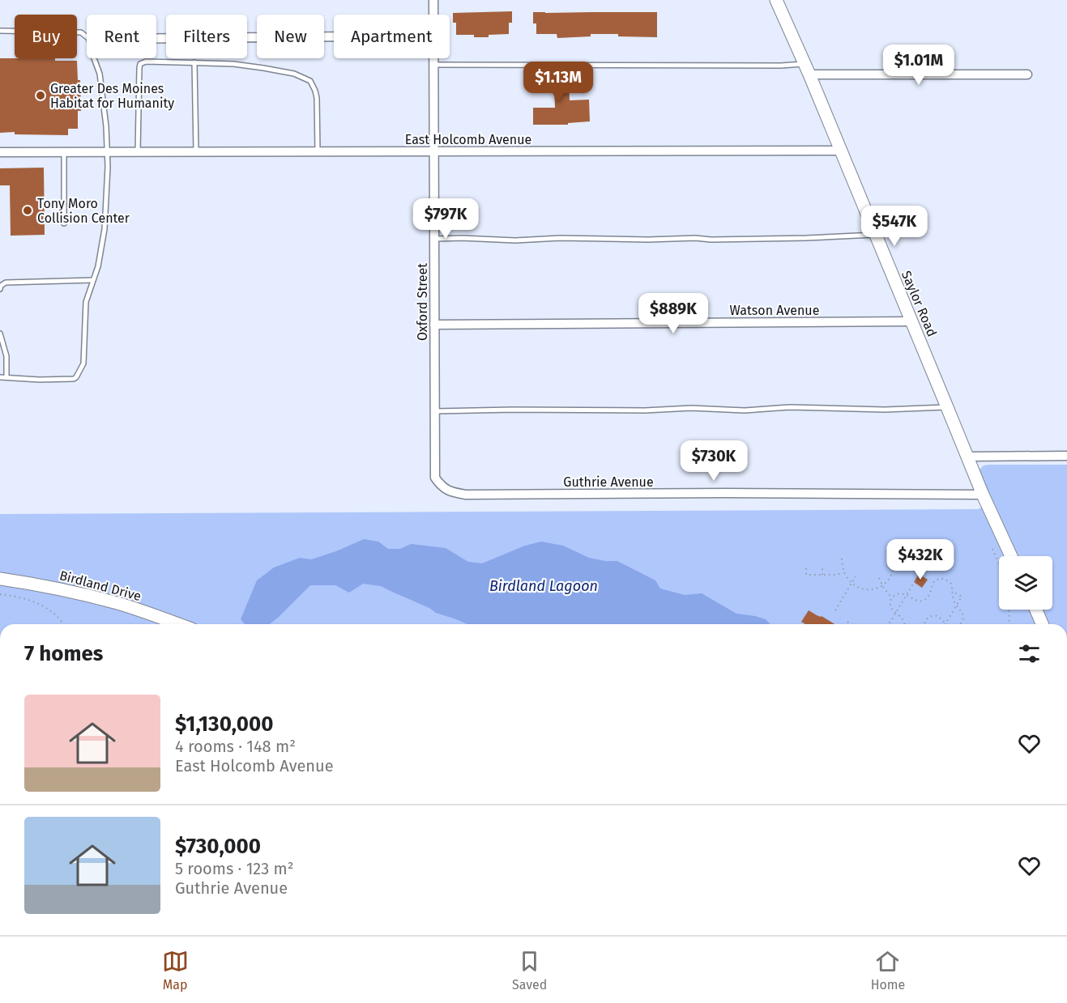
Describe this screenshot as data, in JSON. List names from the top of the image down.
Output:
{
  "streets": {
    "street": [
      "East Holcomb Avenue",
      "Oxford Street",
      "Saylor Road",
      "Watson Avenue",
      "Guthrie Avenue",
      "Birdland Drive"
    ]
  },
  "crossings": [
    ["East Holcomb Avenue", "Oxford Street"],
    ["East Holcomb Avenue", "Saylor Road"],
    ["Oxford Street", "Watson Avenue"],
    ["Oxford Street", "Guthrie Avenue"],
    ["Saylor Road", "Watson Avenue"],
    ["Saylor Road", "Guthrie Avenue"]
  ],
  "water": ["Birdland Lagoon"],
  "places": ["Greater Des Moines Habitat for Humanity", "Tony Moro Collision Center"],
  "page": {
    "chip": [
      "Buy",
      "Rent",
      "Filters",
      "New",
      "Apartment"
    ],
    "price": [
      "$1.01M",
      "$1.13M",
      "$797K",
      "$547K",
      "$889K",
      "$730K",
      "$432K"
    ],
    "heading": "7 homes",
    "list": [
      {
        "name": "$1,130,000",
        "note": "4 rooms · 148 m² · East Holcomb Avenue"
      },
      {
        "name": "$730,000",
        "note": "5 rooms · 123 m² · Guthrie Avenue"
      }
    ],
    "tabs": ["Map", "Saved", "Home"]
  }
}
